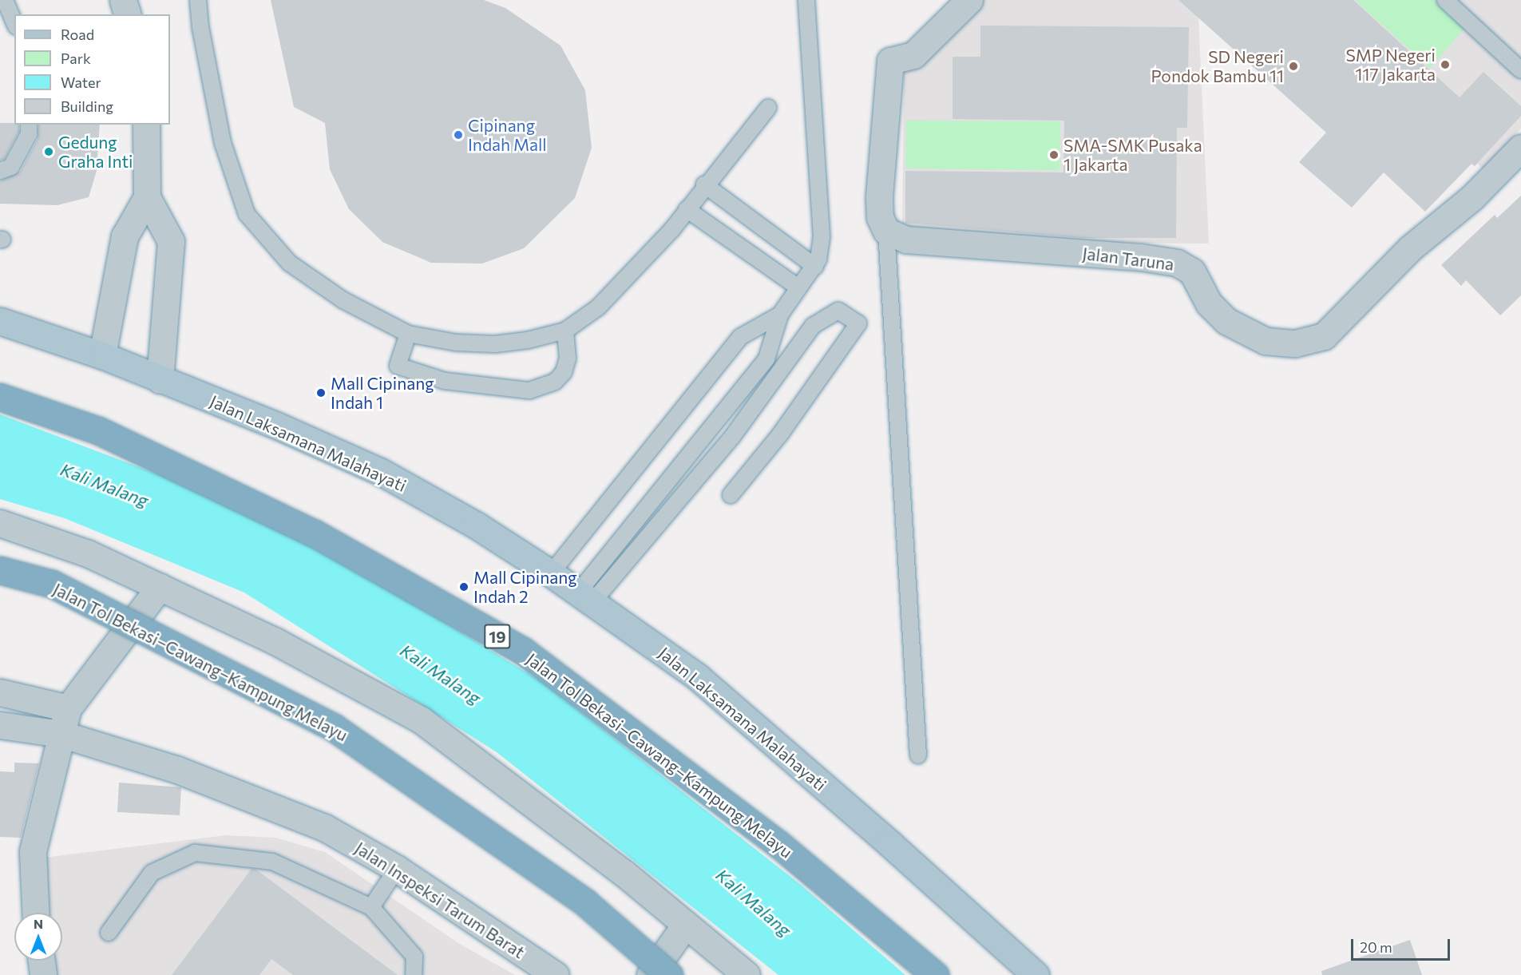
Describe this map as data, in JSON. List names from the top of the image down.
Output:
{
  "streets": {
    "highway": ["19", "Jalan Tol Bekasi–Cawang–Kampung Melayu"],
    "main road": ["Jalan Laksamana Malahayati"],
    "street": ["Jalan Taruna", "Jalan Inspeksi Tarum Barat"]
  },
  "water": ["Kali Malang"],
  "places": [
    "SMP Negeri 117 Jakarta",
    "SD Negeri Pondok Bambu 11",
    "Cipinang Indah Mall",
    "Gedung Graha Inti",
    "SMA-SMK Pusaka 1 Jakarta",
    "Mall Cipinang Indah 1",
    "Mall Cipinang Indah 2"
  ],
  "legend": [
    "Road",
    "Park",
    "Water",
    "Building"
  ],
  "scale_bar": "20 m",
  "north": "top"
}
